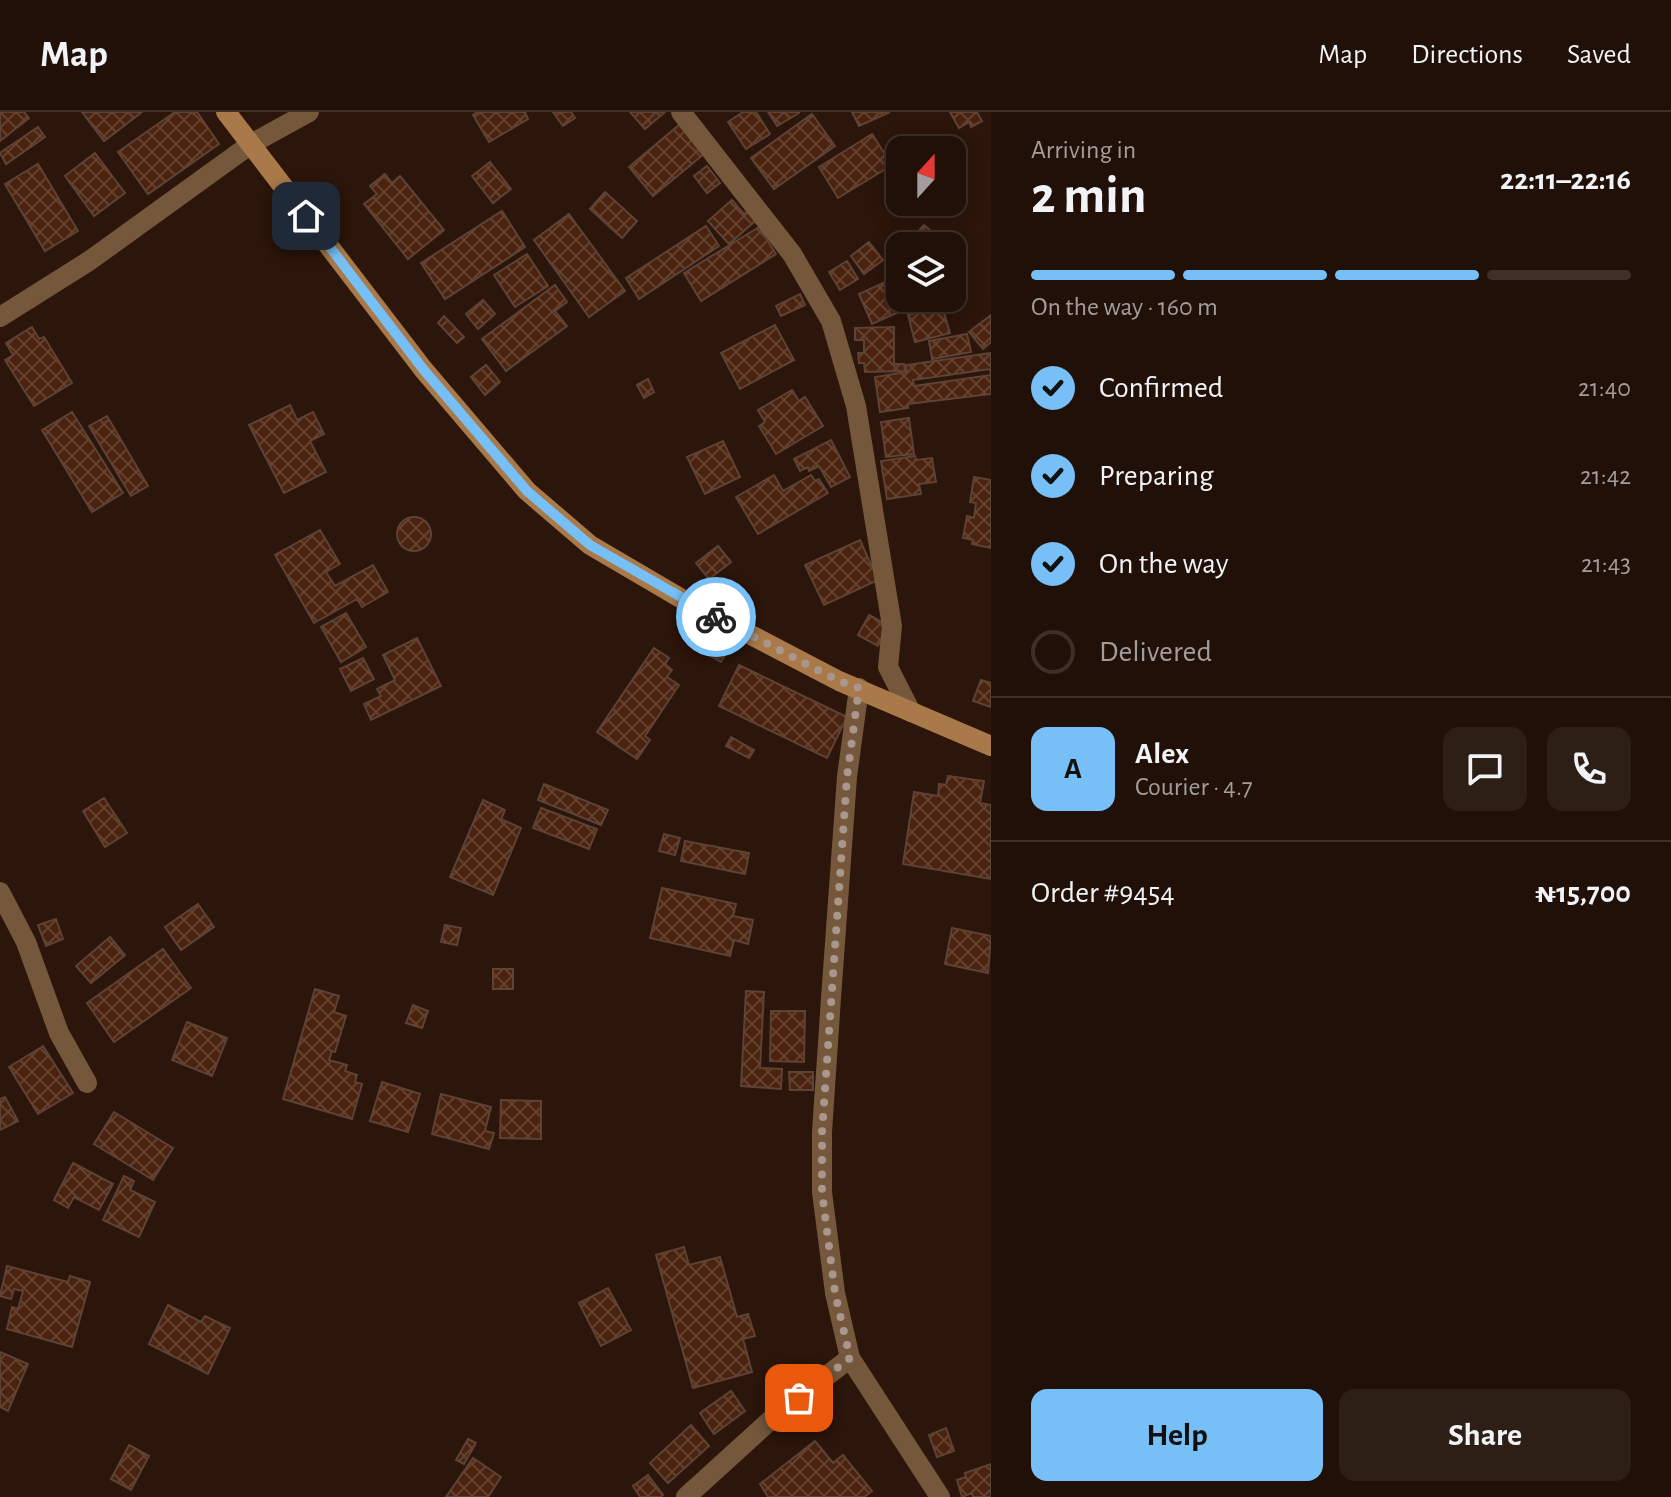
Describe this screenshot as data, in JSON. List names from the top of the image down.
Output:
{
  "north": "top",
  "page": {
    "header": "Map",
    "nav": ["Map", "Directions", "Saved"],
    "heading": ["2 min", "Arriving in", "22:11–22:16"],
    "panel": [
      "Alex",
      "Courier · 4.7",
      "Order #9454",
      "₦15,700"
    ],
    "bar": "On the way · 160 m",
    "list": [
      ["Confirmed", "21:40"],
      ["Preparing", "21:42"],
      ["On the way", "21:43"],
      "Delivered"
    ],
    "round": "A",
    "buttons": ["Help", "Share"]
  }
}
